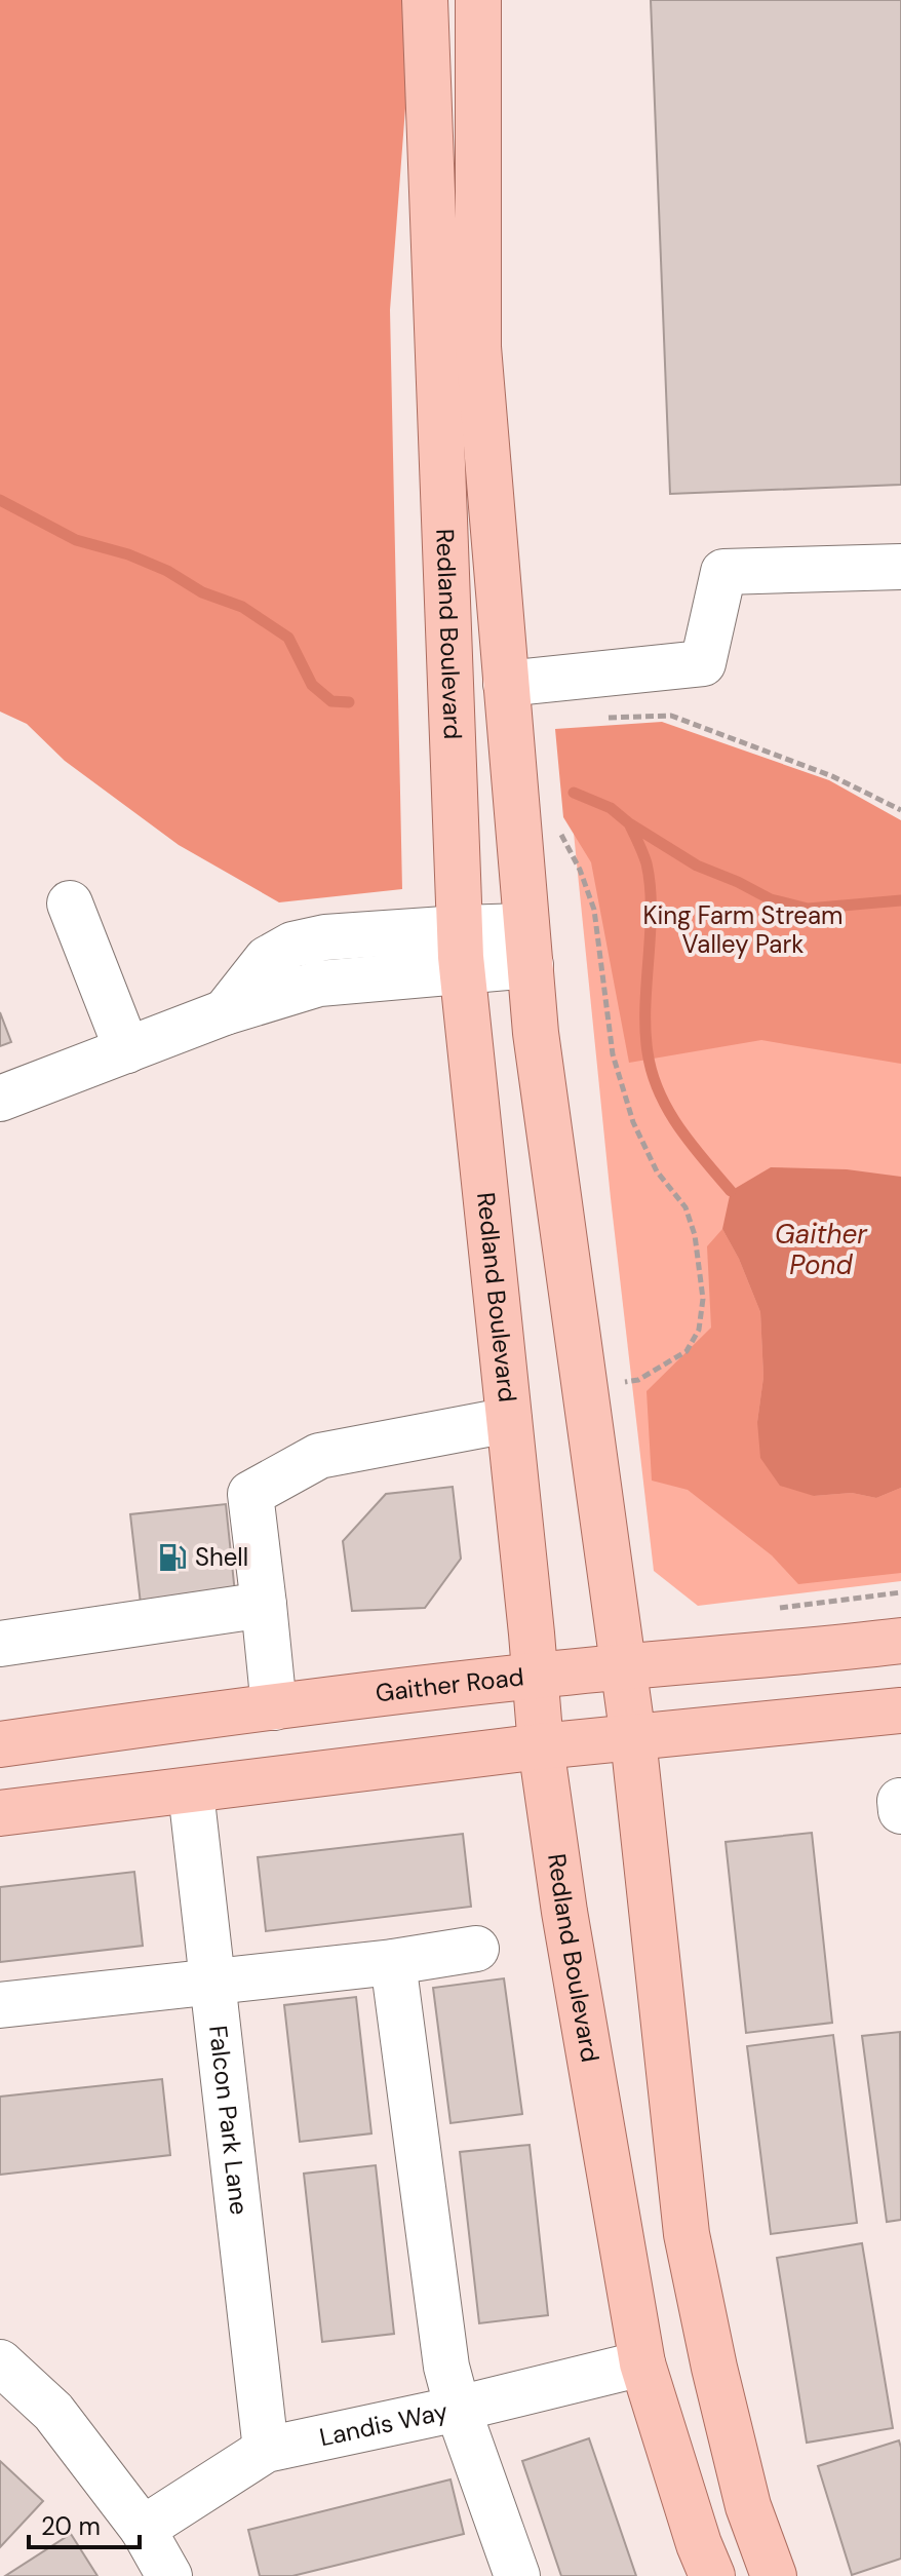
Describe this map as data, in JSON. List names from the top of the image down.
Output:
{
  "streets": {
    "main road": ["Redland Boulevard", "Gaither Road"],
    "street": ["Falcon Park Lane", "Landis Way"]
  },
  "crossings": [
    ["Redland Boulevard", "Gaither Road"],
    ["Redland Boulevard", "Landis Way"],
    ["Falcon Park Lane", "Landis Way"]
  ],
  "water": ["Gaither Pond"],
  "parks": ["King Farm Stream Valley Park"],
  "places": {
    "fuel station": ["Shell"]
  },
  "scale_bar": "20 m"
}
